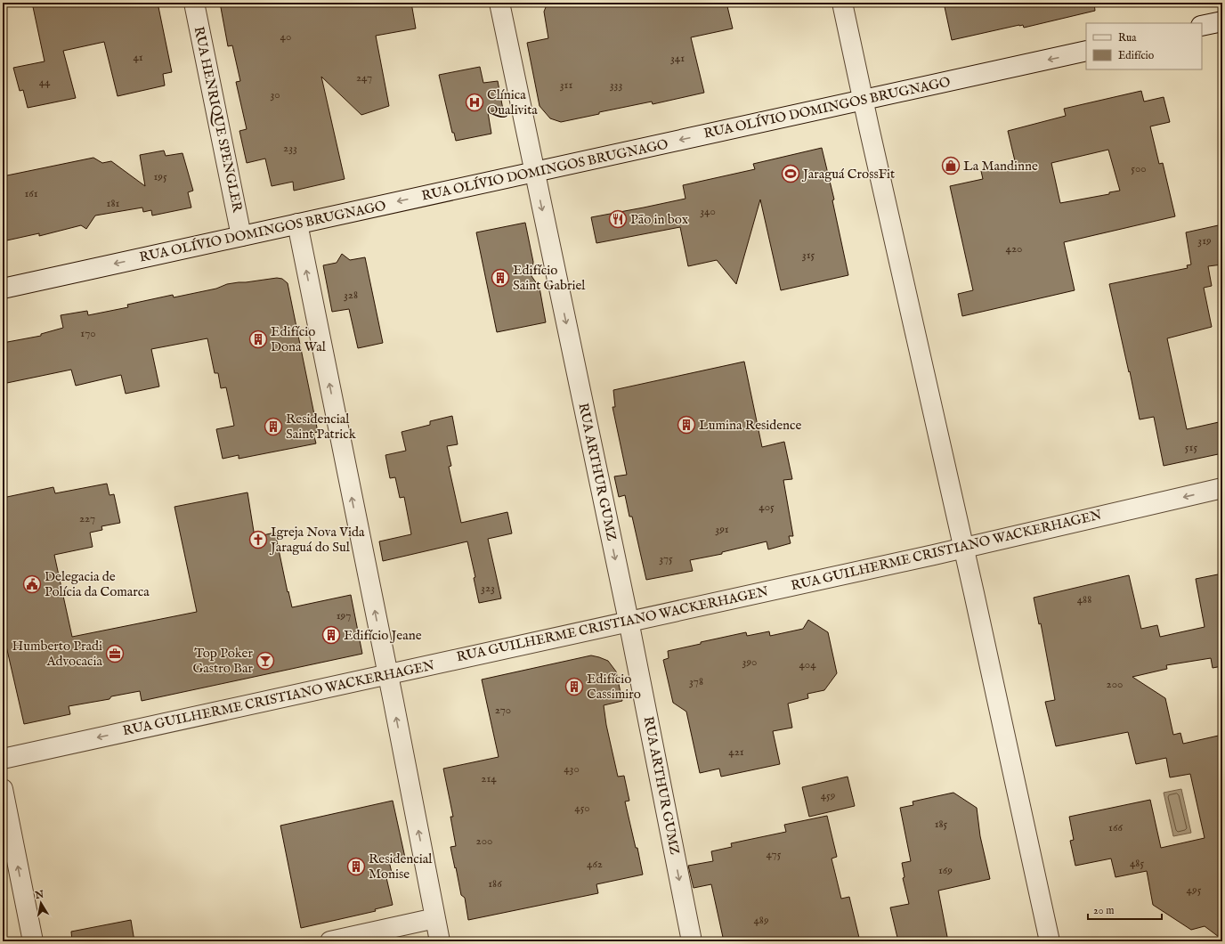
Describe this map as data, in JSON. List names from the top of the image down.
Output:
{
  "streets": {
    "street": [
      "RUA OLÍVIO DOMINGOS BRUGNAGO",
      "RUA HENRIQUE SPENGLER",
      "RUA ARTHUR GUMZ",
      "RUA GUILHERME CRISTIANO WACKERHAGEN"
    ]
  },
  "crossings": [
    ["RUA OLÍVIO DOMINGOS BRUGNAGO", "RUA HENRIQUE SPENGLER"],
    ["RUA OLÍVIO DOMINGOS BRUGNAGO", "RUA ARTHUR GUMZ"],
    ["RUA ARTHUR GUMZ", "RUA GUILHERME CRISTIANO WACKERHAGEN"]
  ],
  "one_way": ["RUA OLÍVIO DOMINGOS BRUGNAGO", "RUA ARTHUR GUMZ", "RUA GUILHERME CRISTIANO WACKERHAGEN"],
  "places": {
    "hospital": ["Clínica Qualivita"],
    "shop": ["La Mandinne"],
    "sports": ["Jaraguá CrossFit"],
    "restaurant": ["Pão in box"],
    "building": [
      "Edifício Saint Gabriel",
      "Edifício Dona Wal",
      "Lumina Residence",
      "Residencial Saint Patrick",
      "Edifício Jeane",
      "Edifício Cassimiro",
      "Residencial Monise"
    ],
    "church": ["Igreja Nova Vida Jaraguá do Sul"],
    "public building": ["Delegacia de Polícia da Comarca"],
    "office": ["Humberto Pradi Advocacia"],
    "bar": ["Top Poker Gastro Bar"]
  },
  "house_numbers": [
    "40",
    "41",
    "341",
    "247",
    "44",
    "311",
    "333",
    "30",
    "233",
    "500",
    "195",
    "161",
    "181",
    "340",
    "319",
    "420",
    "315",
    "328",
    "170",
    "515",
    "405",
    "227",
    "391",
    "375",
    "323",
    "488",
    "197",
    "390",
    "404",
    "378",
    "200",
    "270",
    "421",
    "430",
    "214",
    "459",
    "450",
    "185",
    "166",
    "200",
    "475",
    "485",
    "462",
    "169",
    "186",
    "495",
    "489"
  ],
  "legend": ["Rua", "Edifício"],
  "scale_bar": "20 m",
  "north": "top"
}
